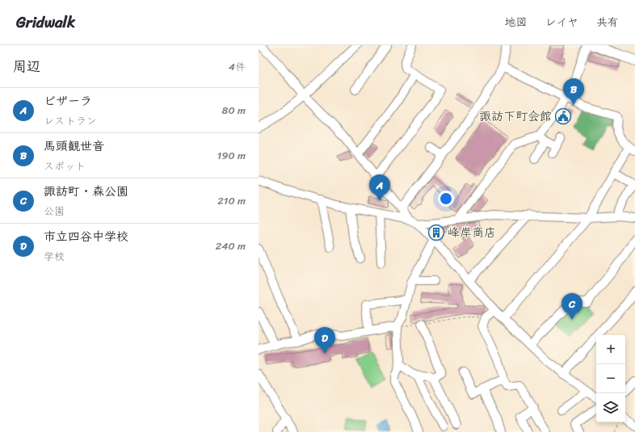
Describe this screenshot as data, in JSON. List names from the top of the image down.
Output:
{
  "places": {
    "public building": ["諏訪下町会館"],
    "building": ["峰岸商店"]
  },
  "page": {
    "header": "Gridwalk",
    "nav": ["地図", "レイヤ", "共有"],
    "heading": ["周辺", "4件"],
    "pins": [
      "B",
      "A",
      "C",
      "D"
    ],
    "list": [
      {
        "mark": "A",
        "name": "ピザーラ",
        "note": "レストラン",
        "value": "80 m"
      },
      {
        "mark": "B",
        "name": "馬頭観世音",
        "note": "スポット",
        "value": "190 m"
      },
      {
        "mark": "C",
        "name": "諏訪町・森公園",
        "note": "公園",
        "value": "210 m"
      },
      {
        "mark": "D",
        "name": "市立四谷中学校",
        "note": "学校",
        "value": "240 m"
      }
    ],
    "map_buttons": ["+", "−"]
  }
}
